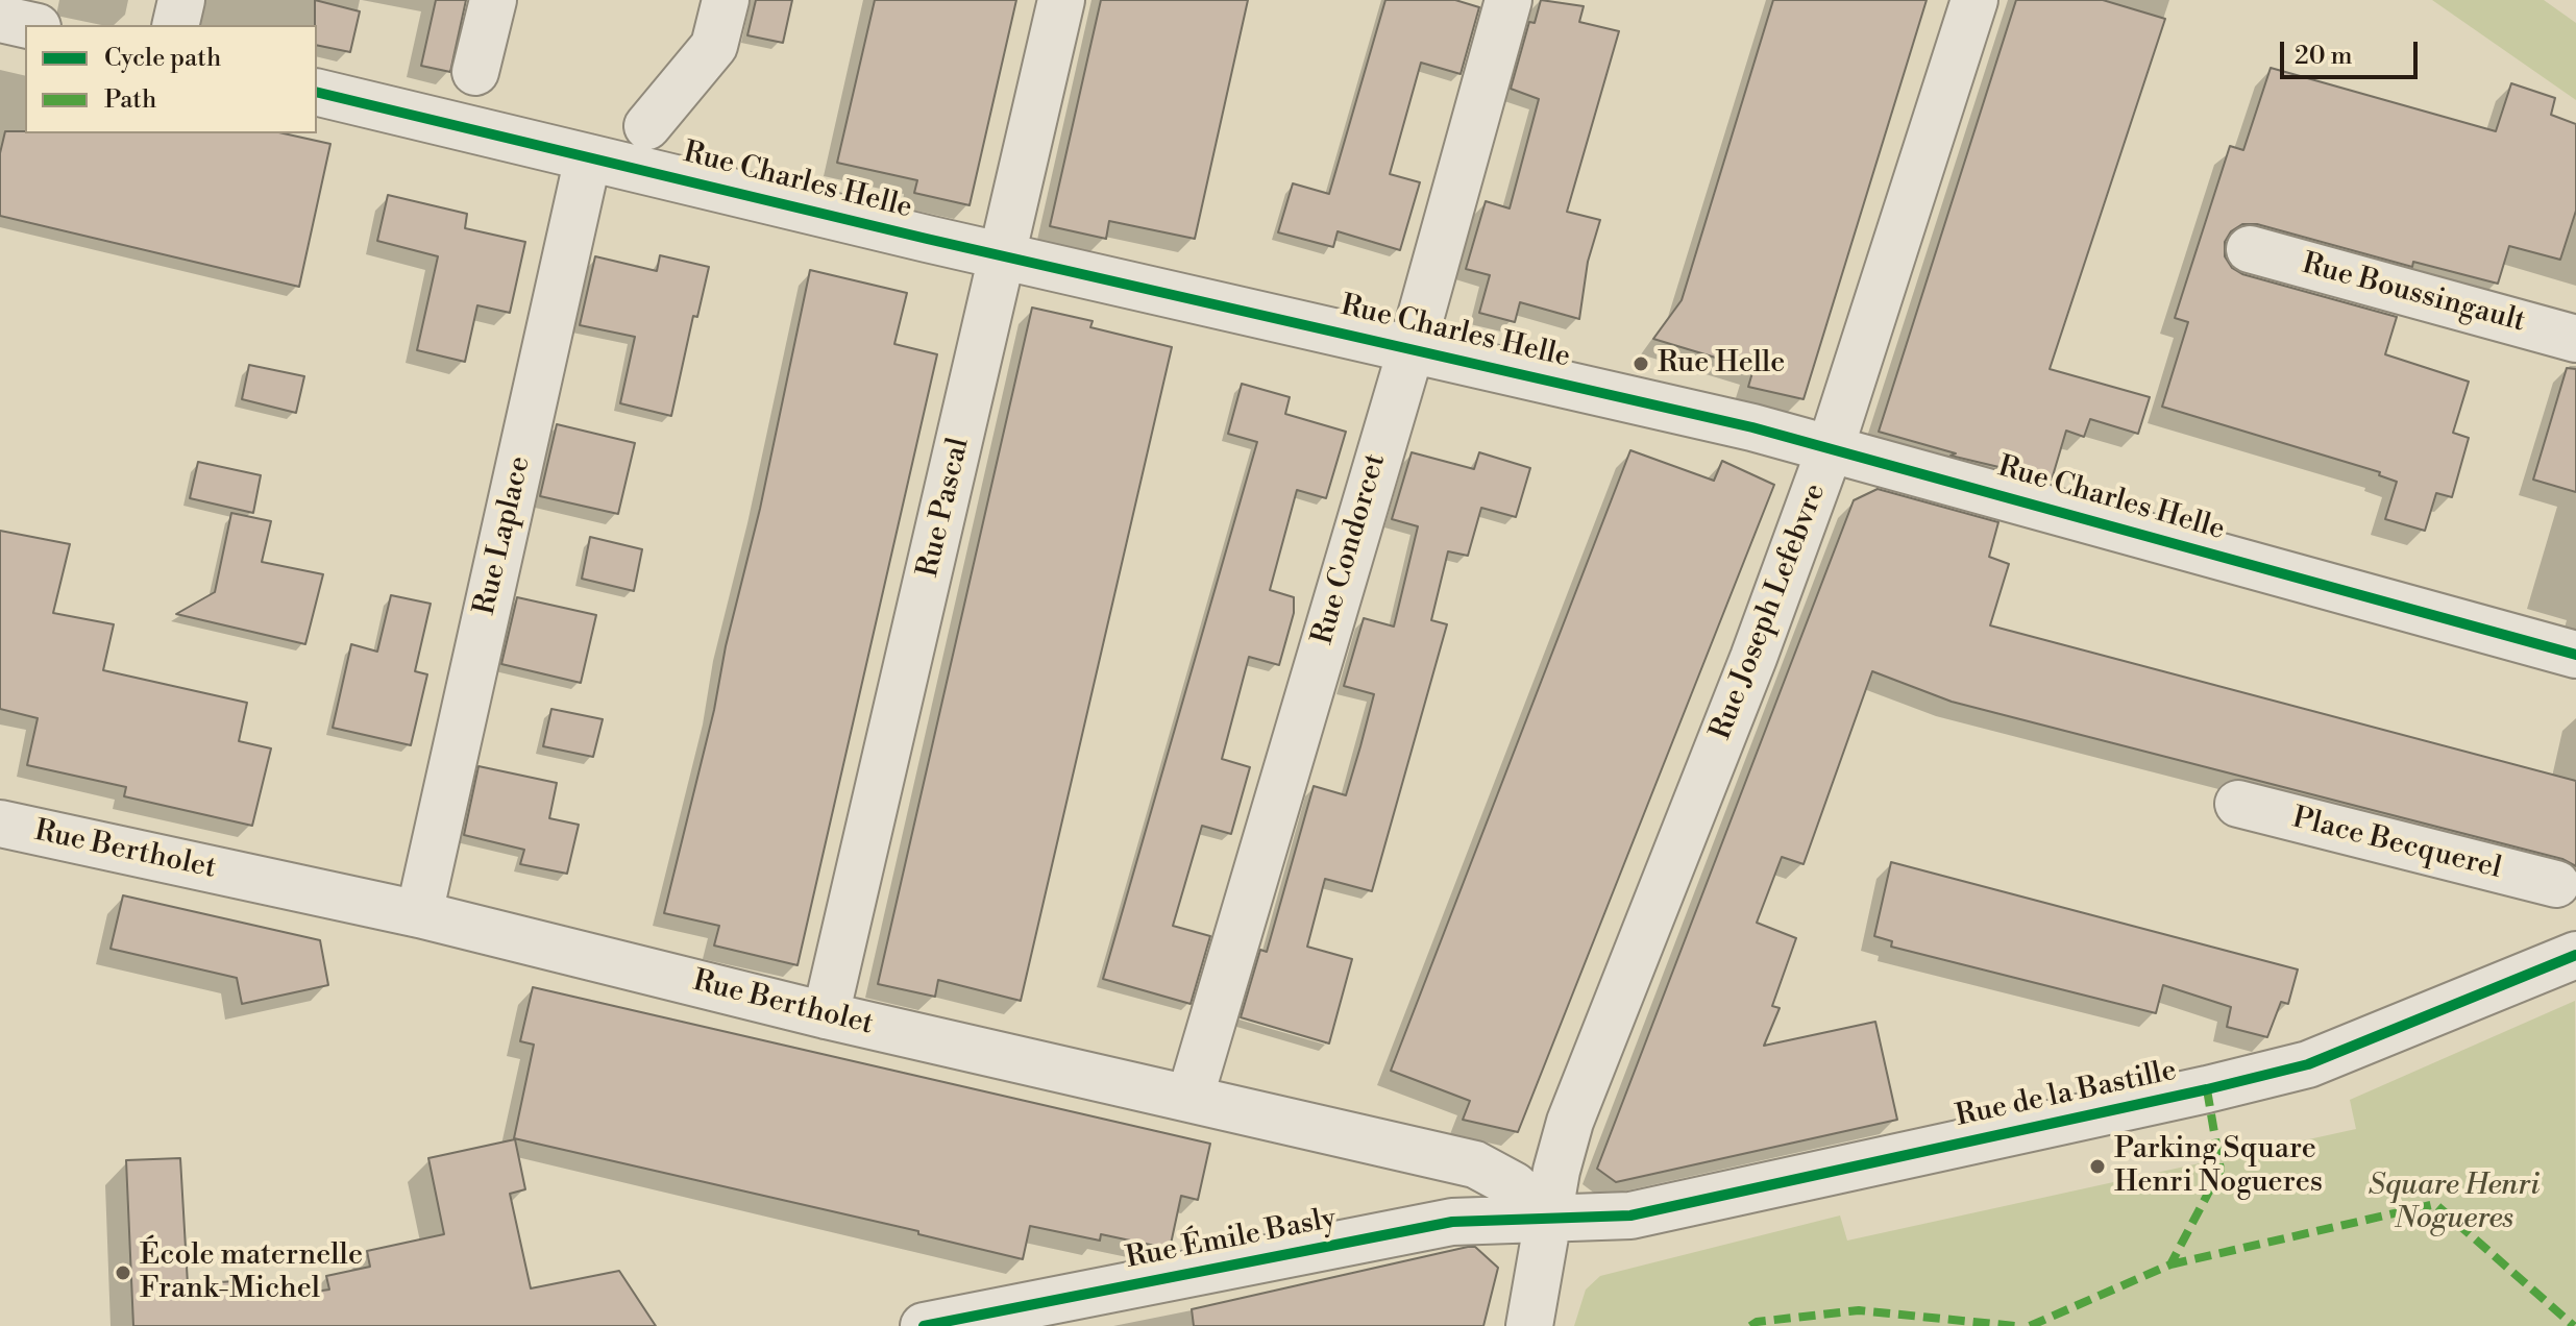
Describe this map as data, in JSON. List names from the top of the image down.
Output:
{
  "streets": {
    "street": [
      "Rue Charles Helle",
      "Rue Boussingault",
      "Rue Pascal",
      "Rue Laplace",
      "Rue Condorcet",
      "Rue Joseph Lefebvre",
      "Place Becquerel",
      "Rue Bertholet",
      "Rue de la Bastille",
      "Rue Émile Basly"
    ]
  },
  "crossings": [
    ["Rue Charles Helle", "Rue Pascal"],
    ["Rue Charles Helle", "Rue Laplace"],
    ["Rue Charles Helle", "Rue Condorcet"],
    ["Rue Charles Helle", "Rue Joseph Lefebvre"],
    ["Rue Pascal", "Rue Bertholet"],
    ["Rue Laplace", "Rue Bertholet"],
    ["Rue Condorcet", "Rue Bertholet"],
    ["Rue Joseph Lefebvre", "Rue Bertholet"],
    ["Rue Joseph Lefebvre", "Rue de la Bastille"],
    ["Rue Joseph Lefebvre", "Rue Émile Basly"],
    ["Rue Bertholet", "Rue de la Bastille"],
    ["Rue Bertholet", "Rue Émile Basly"],
    ["Rue de la Bastille", "Rue Émile Basly"]
  ],
  "parks": ["Square Henri Nogueres"],
  "places": ["Rue Helle", "Parking Square Henri Nogueres", "École maternelle Frank-Michel"],
  "legend": ["Cycle path", "Path"],
  "scale_bar": "20 m"
}
